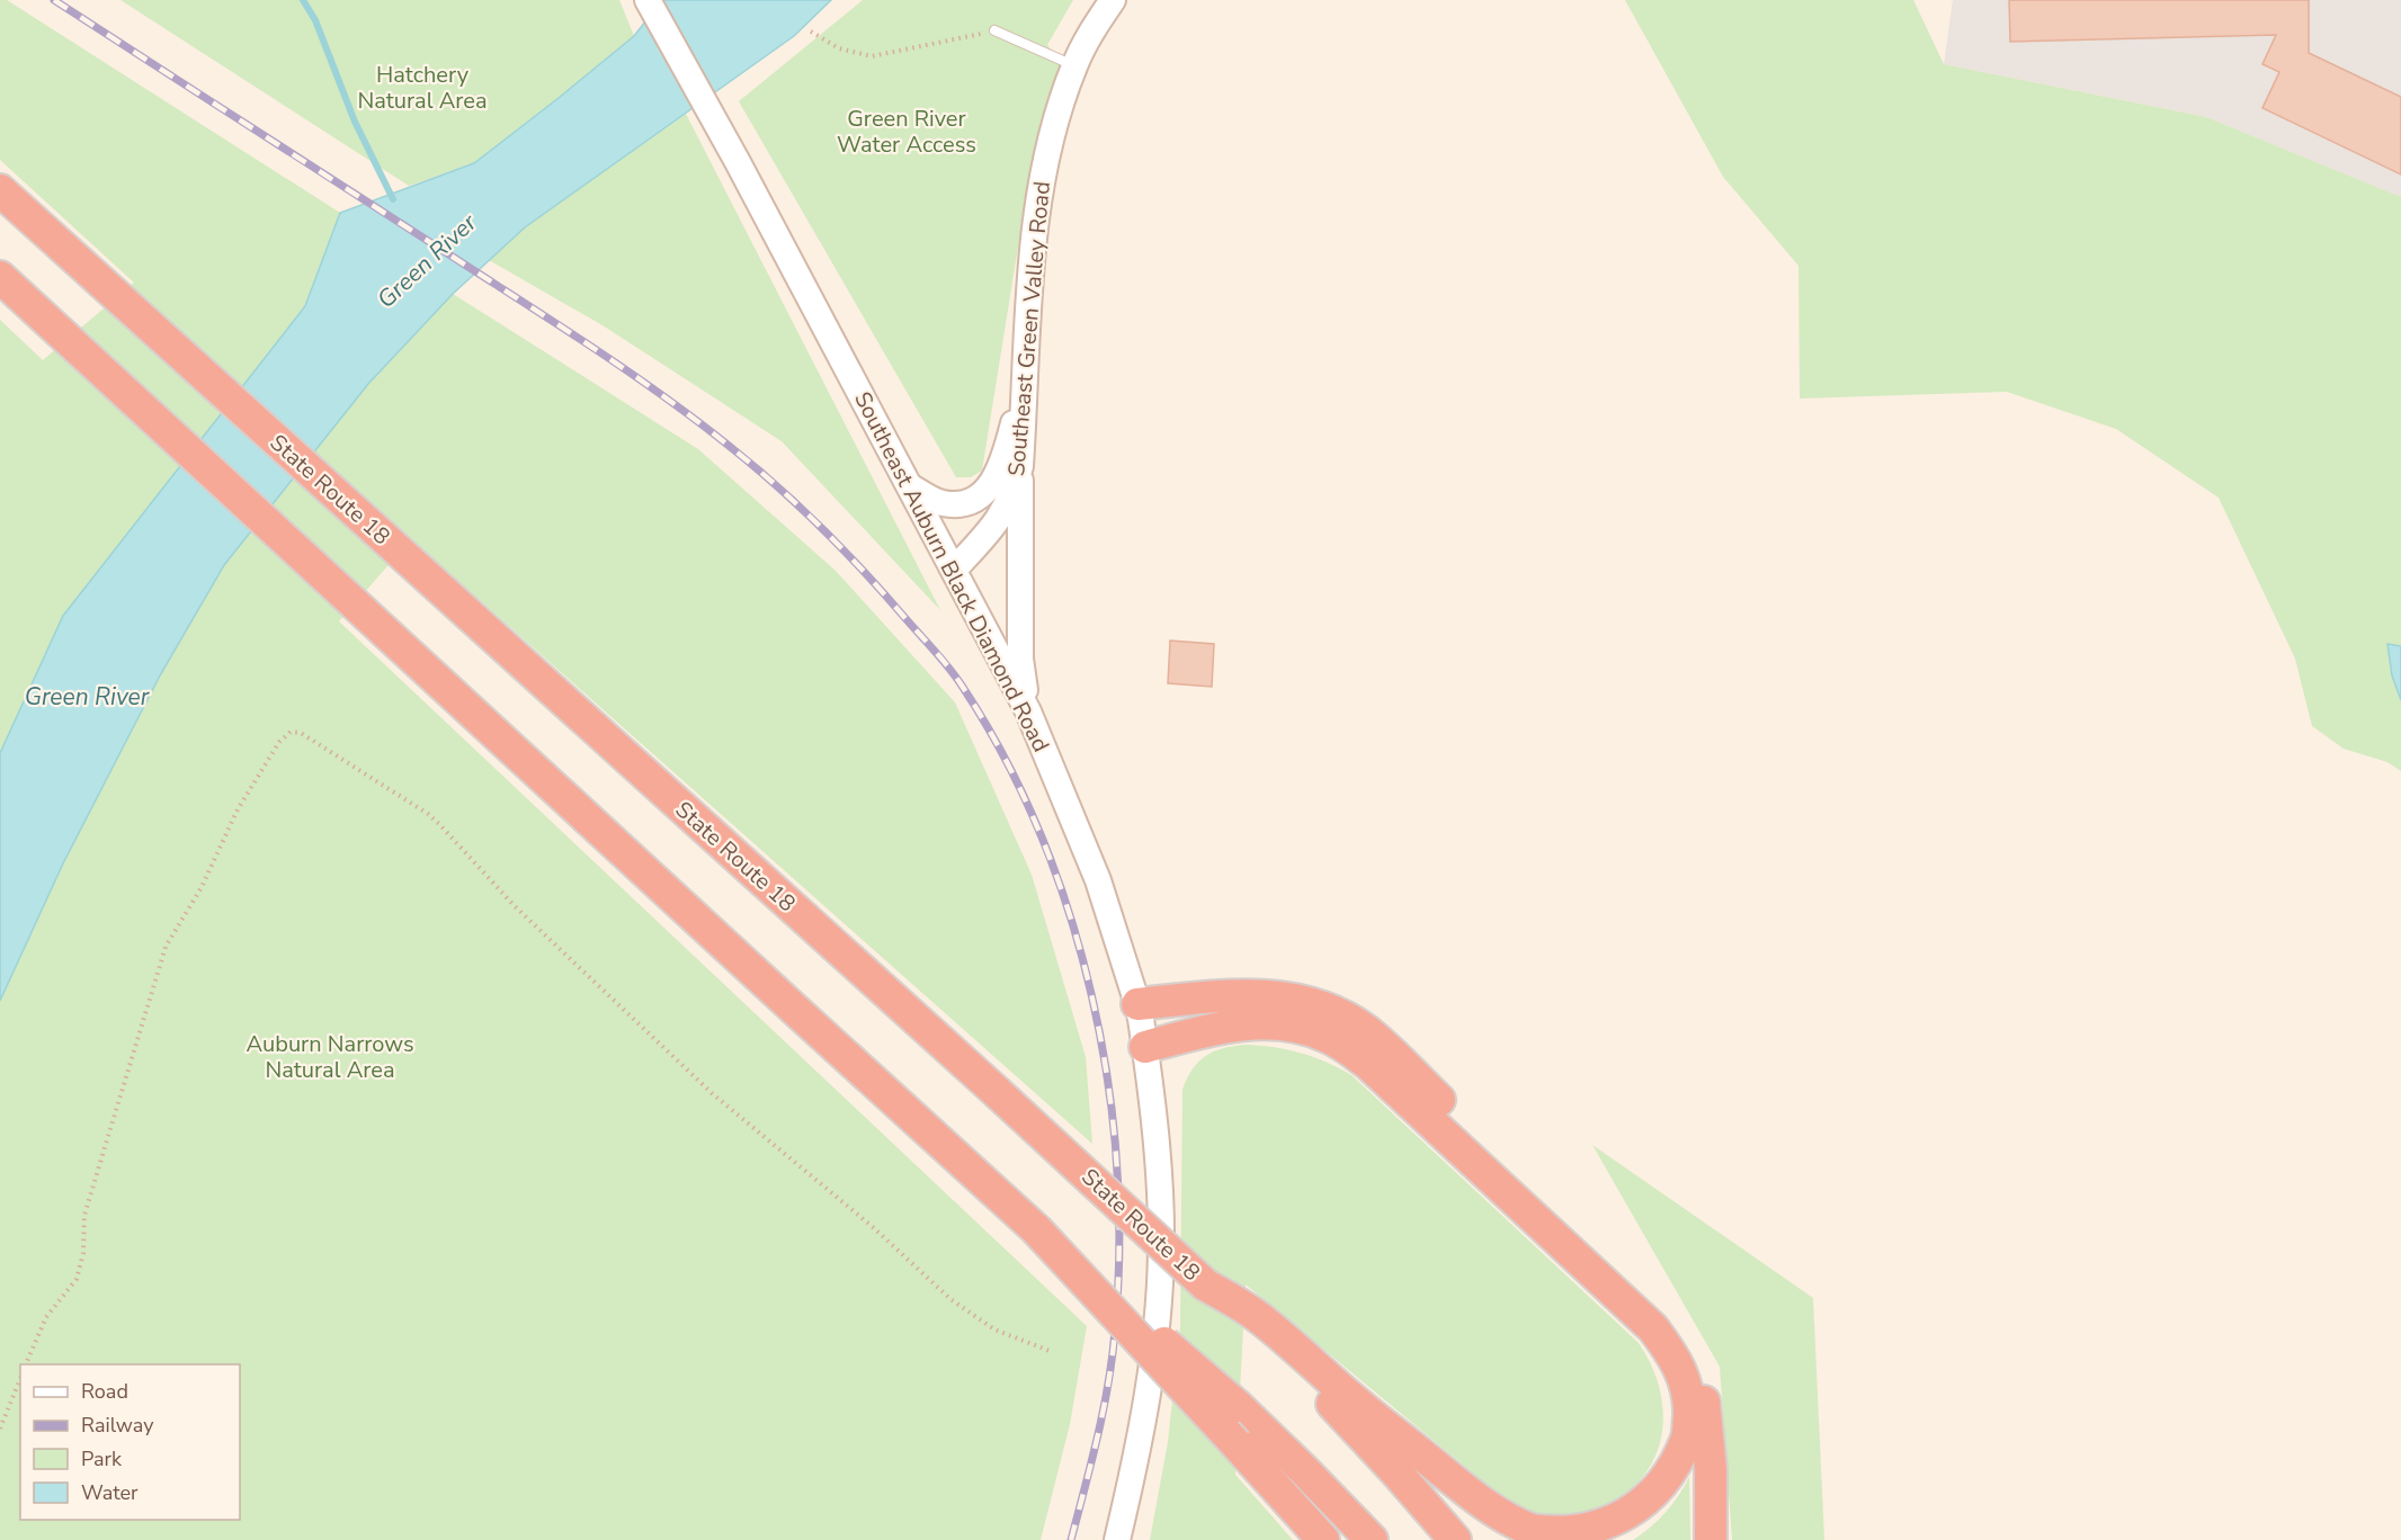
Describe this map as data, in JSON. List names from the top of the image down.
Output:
{
  "streets": {
    "highway": ["State Route 18"],
    "main road": ["Southeast Green Valley Road", "Southeast Auburn Black Diamond Road"]
  },
  "crossings": [
    ["Southeast Green Valley Road", "Southeast Auburn Black Diamond Road"]
  ],
  "water": ["Green River"],
  "parks": ["Hatchery Natural Area", "Green River Water Access", "Auburn Narrows Natural Area"],
  "legend": [
    "Road",
    "Railway",
    "Park",
    "Water"
  ]
}
